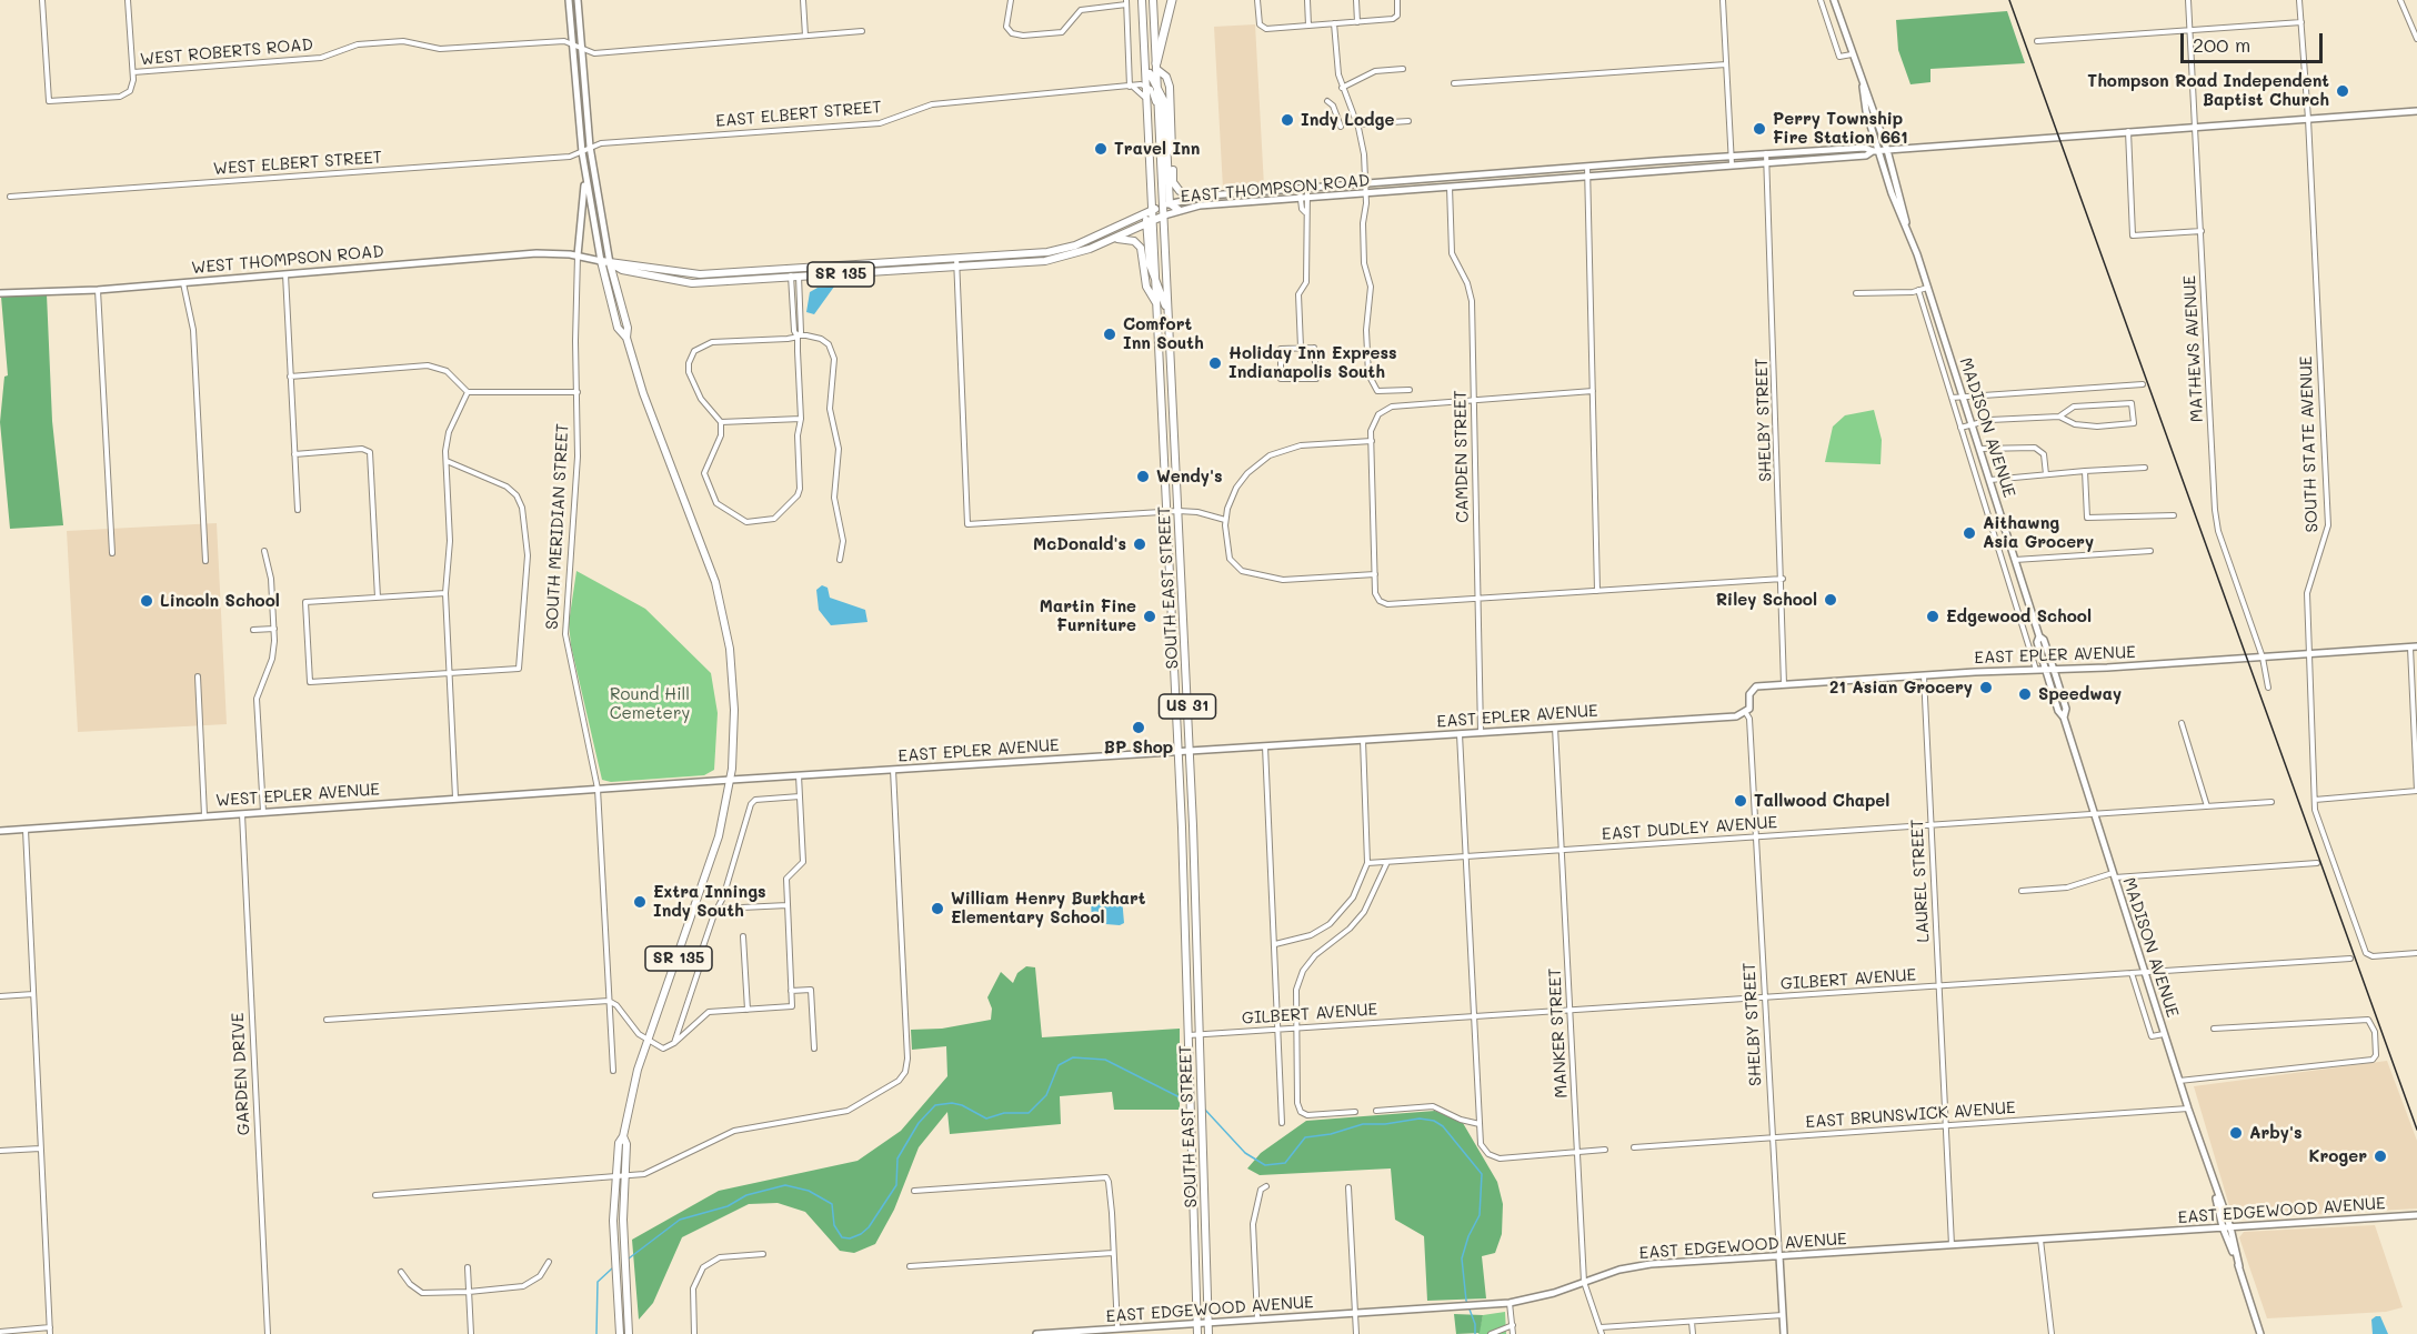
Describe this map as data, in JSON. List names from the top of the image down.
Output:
{
  "streets": {
    "highway": ["US 31"],
    "main road": [
      "EAST THOMPSON ROAD",
      "WEST THOMPSON ROAD",
      "SR 135",
      "SHELBY STREET",
      "MADISON AVENUE",
      "SOUTH MERIDIAN STREET",
      "SOUTH EAST STREET",
      "EAST EPLER AVENUE",
      "WEST EPLER AVENUE",
      "EAST EDGEWOOD AVENUE"
    ],
    "street": [
      "WEST ROBERTS ROAD",
      "EAST ELBERT STREET",
      "WEST ELBERT STREET",
      "MATHEWS AVENUE",
      "SOUTH STATE AVENUE",
      "CAMDEN STREET",
      "EAST DUDLEY AVENUE",
      "LAUREL STREET",
      "GILBERT AVENUE",
      "MANKER STREET",
      "GARDEN DRIVE",
      "EAST BRUNSWICK AVENUE"
    ]
  },
  "crossings": [
    ["WEST ROBERTS ROAD", "SOUTH MERIDIAN STREET"],
    ["EAST ELBERT STREET", "WEST ELBERT STREET"],
    ["EAST ELBERT STREET", "SOUTH MERIDIAN STREET"],
    ["EAST ELBERT STREET", "SOUTH EAST STREET"],
    ["WEST ELBERT STREET", "SOUTH MERIDIAN STREET"],
    ["EAST THOMPSON ROAD", "WEST THOMPSON ROAD"],
    ["EAST THOMPSON ROAD", "MATHEWS AVENUE"],
    ["EAST THOMPSON ROAD", "SHELBY STREET"],
    ["EAST THOMPSON ROAD", "MADISON AVENUE"],
    ["EAST THOMPSON ROAD", "SOUTH STATE AVENUE"],
    ["EAST THOMPSON ROAD", "CAMDEN STREET"],
    ["EAST THOMPSON ROAD", "SOUTH MERIDIAN STREET"],
    ["EAST THOMPSON ROAD", "SOUTH EAST STREET"],
    ["WEST THOMPSON ROAD", "SOUTH MERIDIAN STREET"],
    ["MATHEWS AVENUE", "EAST EPLER AVENUE"],
    ["SHELBY STREET", "EAST EPLER AVENUE"],
    ["SHELBY STREET", "EAST DUDLEY AVENUE"],
    ["SHELBY STREET", "GILBERT AVENUE"],
    ["SHELBY STREET", "EAST BRUNSWICK AVENUE"],
    ["SHELBY STREET", "EAST EDGEWOOD AVENUE"],
    ["MADISON AVENUE", "EAST EPLER AVENUE"],
    ["MADISON AVENUE", "EAST DUDLEY AVENUE"],
    ["MADISON AVENUE", "GILBERT AVENUE"],
    ["MADISON AVENUE", "EAST BRUNSWICK AVENUE"],
    ["MADISON AVENUE", "EAST EDGEWOOD AVENUE"],
    ["SOUTH STATE AVENUE", "EAST EPLER AVENUE"],
    ["CAMDEN STREET", "EAST EPLER AVENUE"],
    ["SOUTH MERIDIAN STREET", "EAST EPLER AVENUE"],
    ["SOUTH MERIDIAN STREET", "WEST EPLER AVENUE"],
    ["SOUTH EAST STREET", "EAST EPLER AVENUE"],
    ["SOUTH EAST STREET", "US 31"],
    ["SOUTH EAST STREET", "GILBERT AVENUE"],
    ["SOUTH EAST STREET", "EAST EDGEWOOD AVENUE"],
    ["EAST EPLER AVENUE", "WEST EPLER AVENUE"],
    ["EAST EPLER AVENUE", "LAUREL STREET"],
    ["EAST EPLER AVENUE", "MANKER STREET"],
    ["WEST EPLER AVENUE", "GARDEN DRIVE"],
    ["EAST DUDLEY AVENUE", "LAUREL STREET"],
    ["EAST DUDLEY AVENUE", "MANKER STREET"],
    ["LAUREL STREET", "GILBERT AVENUE"],
    ["LAUREL STREET", "EAST BRUNSWICK AVENUE"],
    ["LAUREL STREET", "EAST EDGEWOOD AVENUE"],
    ["GILBERT AVENUE", "MANKER STREET"],
    ["MANKER STREET", "EAST EDGEWOOD AVENUE"]
  ],
  "parks": ["Round Hill Cemetery"],
  "places": [
    "Thompson Road Independent Baptist Church",
    "Indy Lodge",
    "Perry Township Fire Station 661",
    "Travel Inn",
    "Comfort Inn South",
    "Holiday Inn Express Indianapolis South",
    "Wendy's",
    "Aithawng Asia Grocery",
    "McDonald's",
    "Riley School",
    "Lincoln School",
    "Martin Fine Furniture",
    "Edgewood School",
    "21 Asian Grocery",
    "Speedway",
    "BP Shop",
    "Tallwood Chapel",
    "Extra Innings Indy South",
    "William Henry Burkhart Elementary School",
    "Arby's",
    "Kroger"
  ],
  "scale_bar": "200 m"
}
